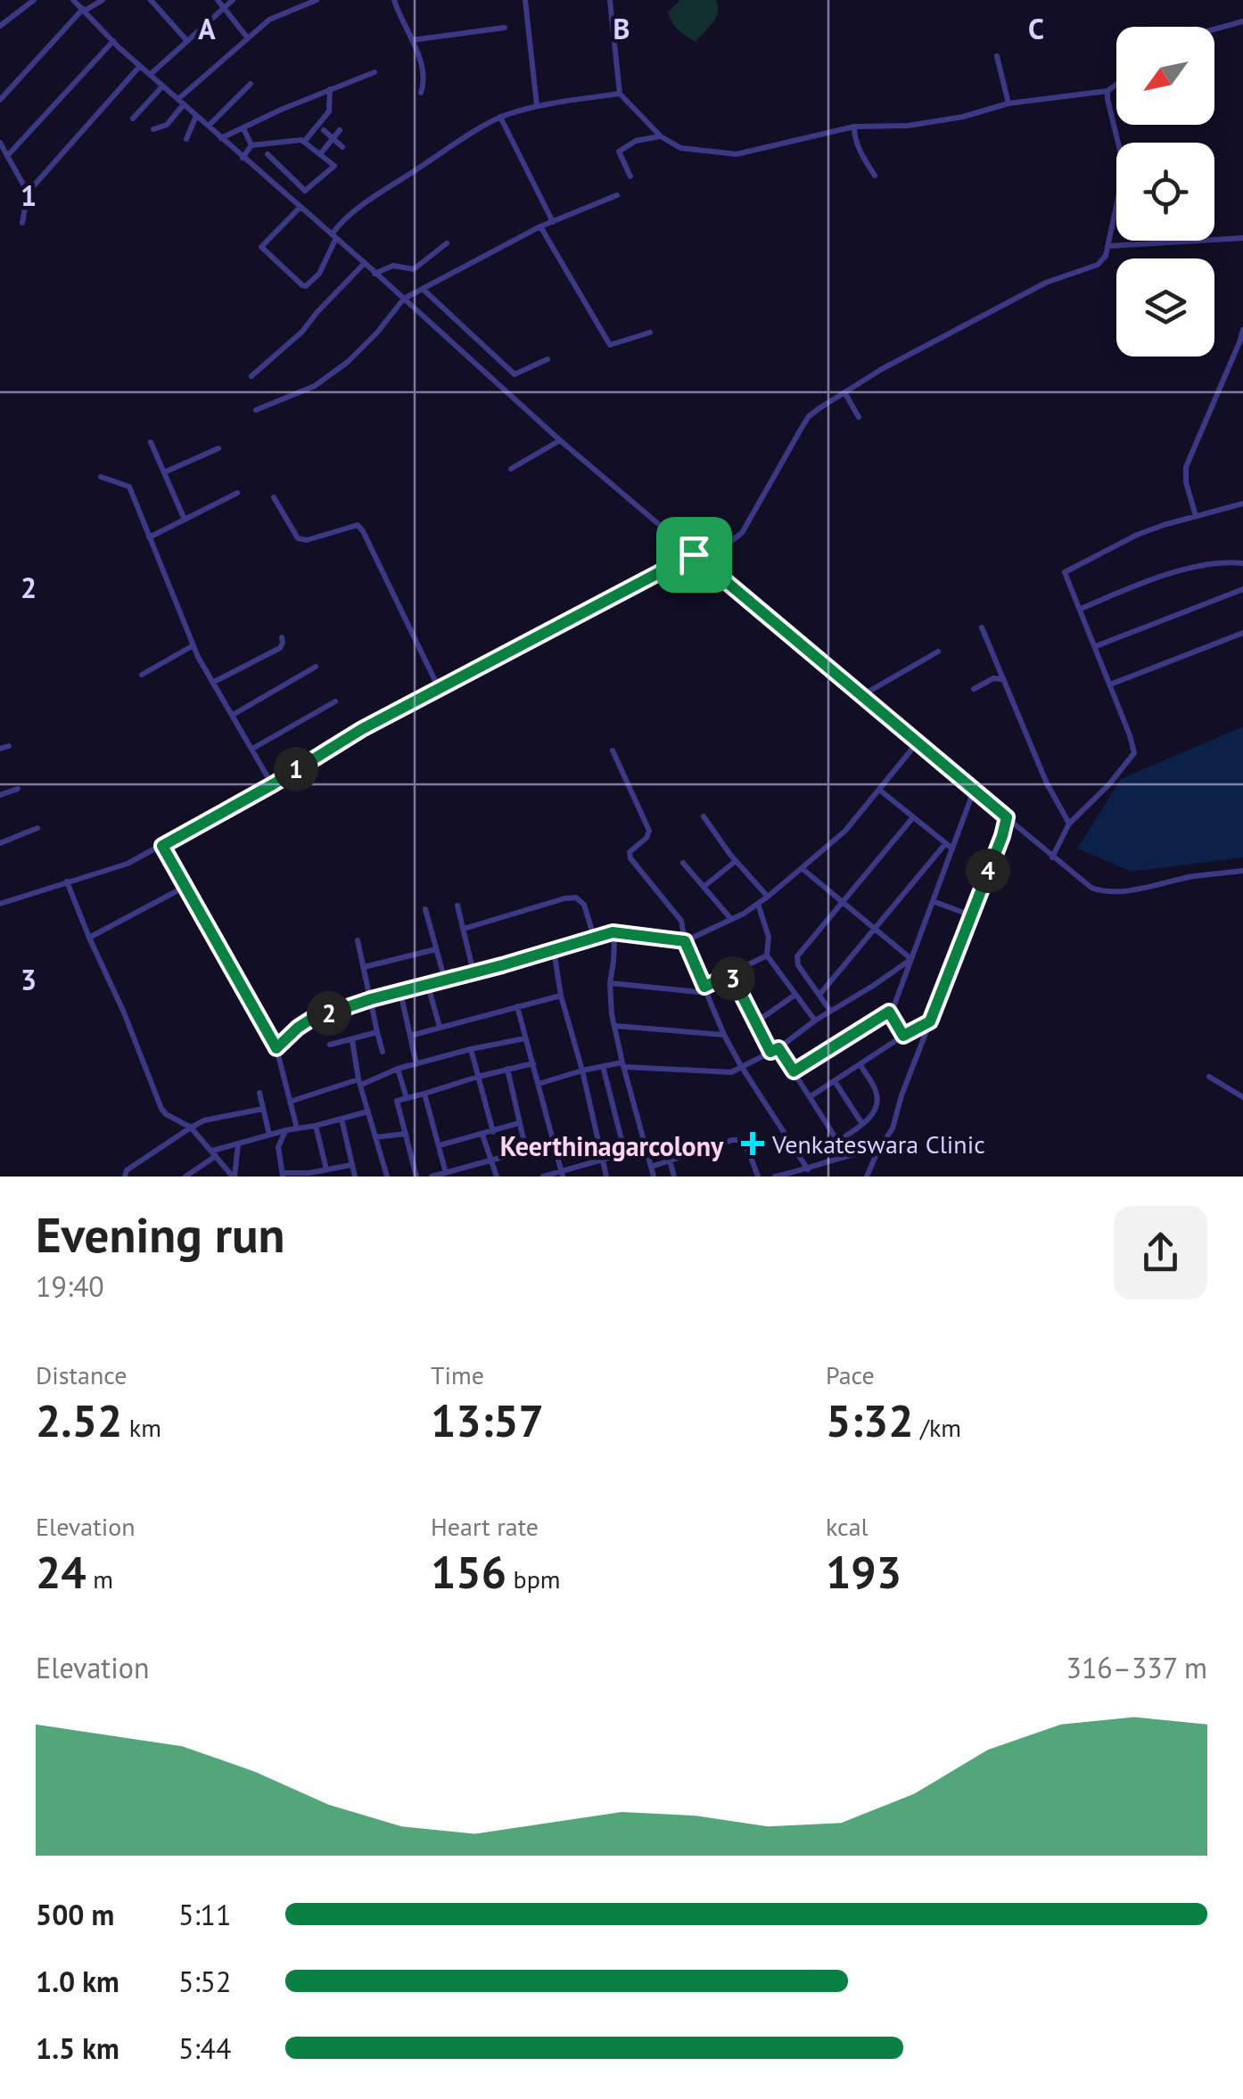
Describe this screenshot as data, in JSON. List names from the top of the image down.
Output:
{
  "districts": ["Keerthinagarcolony"],
  "places": {
    "health": ["Venkateswara Clinic"]
  },
  "north": "bottom left",
  "page": {
    "pins": [
      "1",
      "4",
      "3",
      "2"
    ],
    "heading": ["Evening run", "19:40"],
    "stats": [
      ["Distance", "2.52 km"],
      ["Time", "13:57"],
      ["Pace", "5:32 /km"],
      ["Elevation", "24 m"],
      ["Heart rate", "156 bpm"],
      ["kcal", "193"]
    ],
    "chart": ["Elevation", "316–337 m"],
    "list": [
      {
        "name": "500 m",
        "note": "5:11"
      },
      {
        "name": "1.0 km",
        "note": "5:52"
      },
      {
        "name": "1.5 km",
        "note": "5:44"
      }
    ]
  },
  "grid": {
    "columns": ["A", "B", "C"],
    "rows": ["1", "2", "3"]
  }
}
